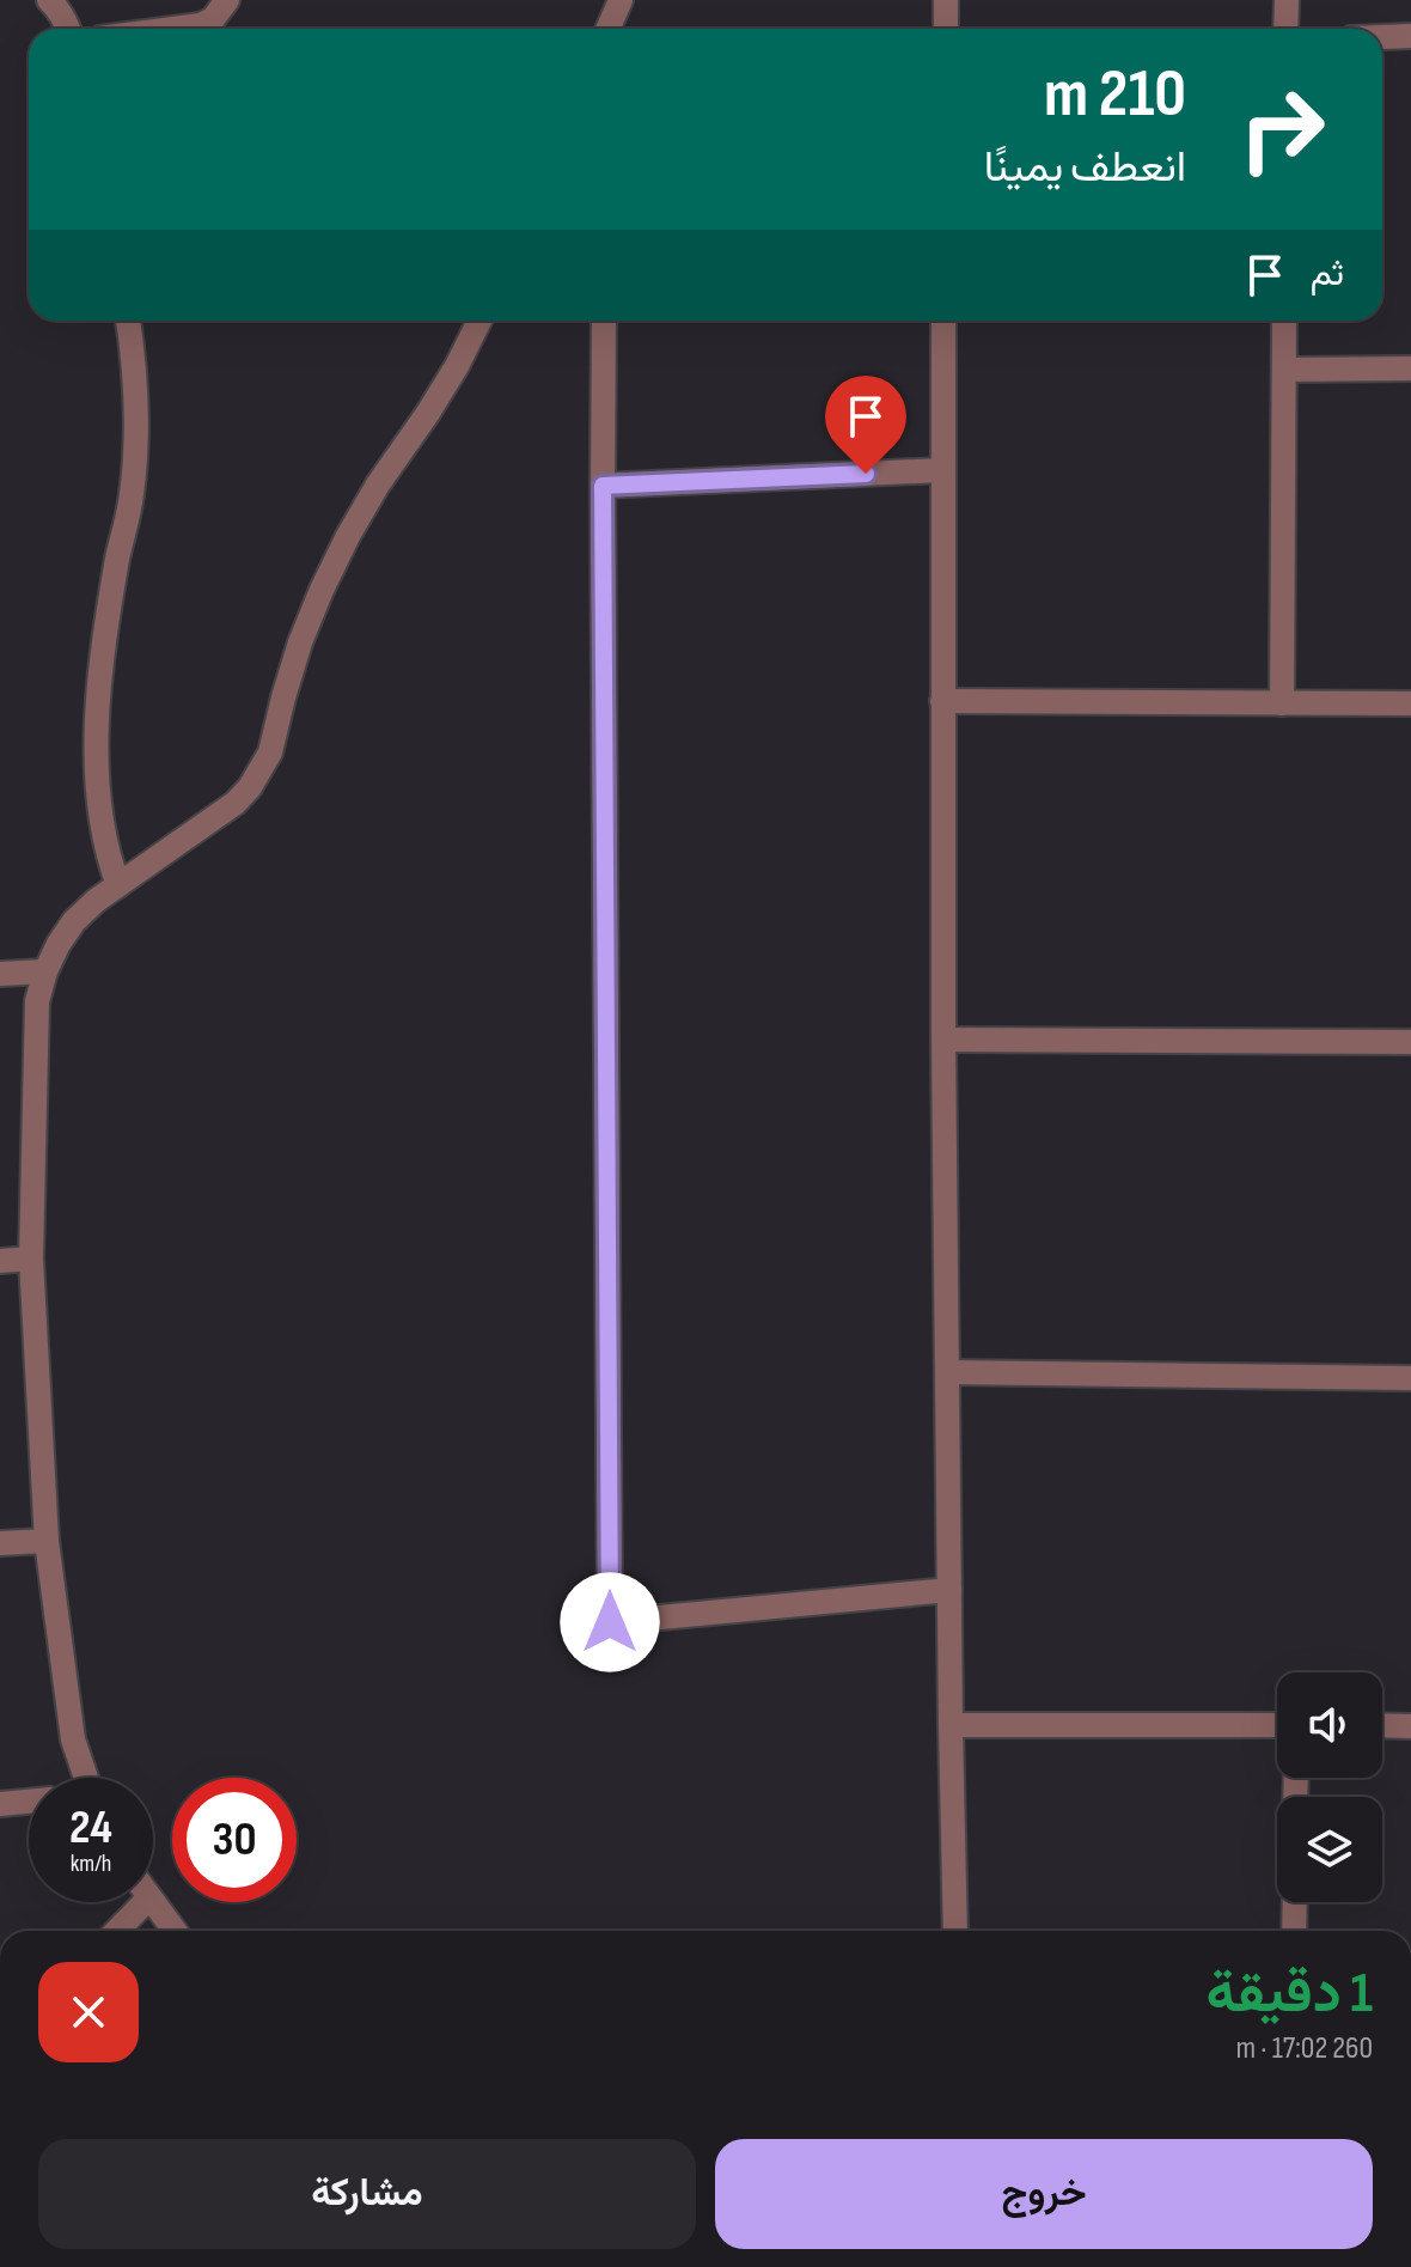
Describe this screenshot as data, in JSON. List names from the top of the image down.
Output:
{
  "page": {
    "turn": ["210 m", "انعطف يمينًا"],
    "then": "ثم",
    "speed": "24 km/h",
    "limit": "30",
    "heading": ["1 دقيقة", "260 m · 17:02"],
    "buttons": ["خروج", "مشاركة"]
  }
}
